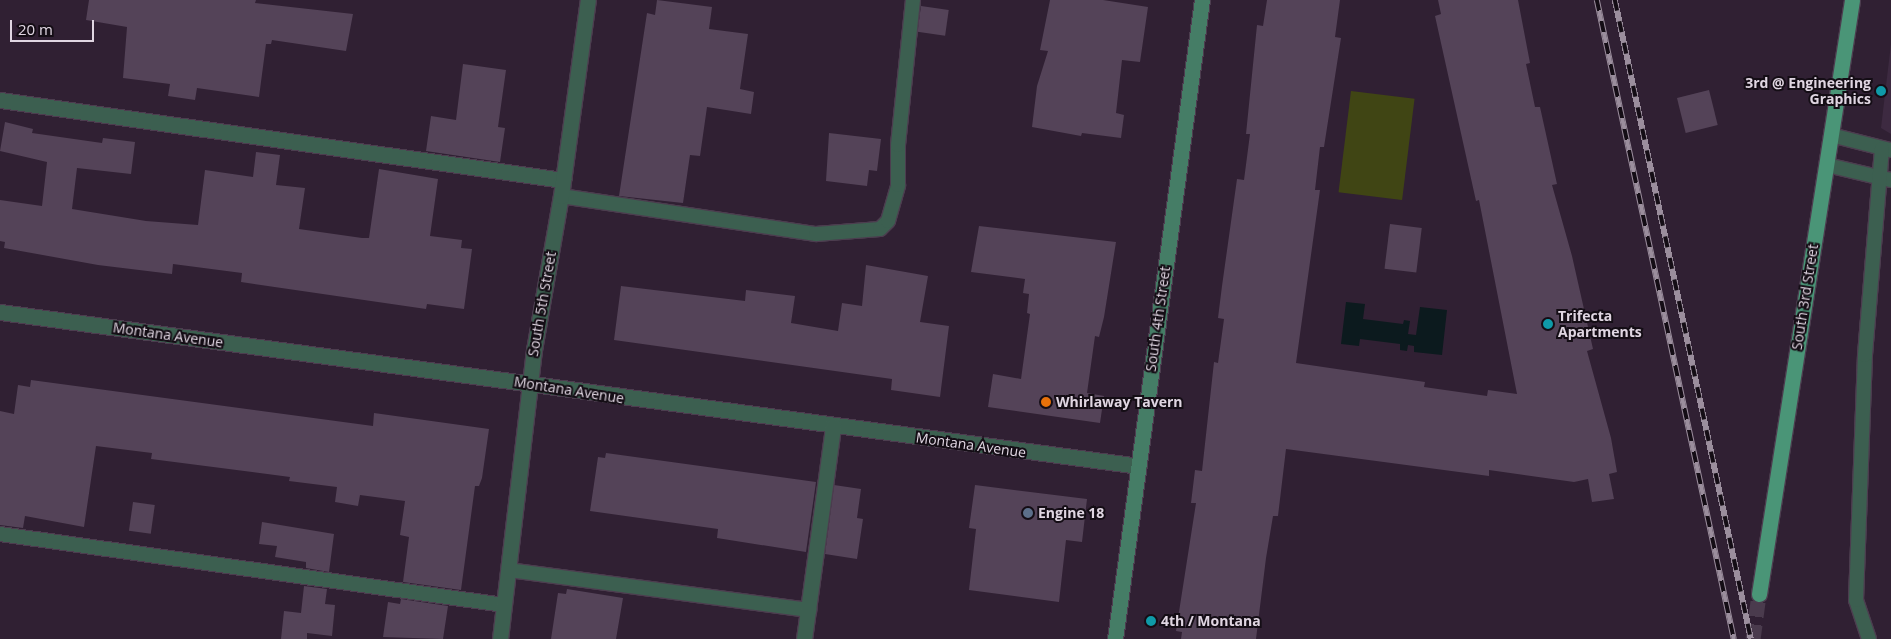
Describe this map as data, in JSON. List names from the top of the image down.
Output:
{
  "streets": {
    "main road": ["South 3rd Street", "South 4th Street"],
    "street": ["South 5th Street", "Montana Avenue"]
  },
  "crossings": [
    ["South 5th Street", "Montana Avenue"],
    ["South 4th Street", "Montana Avenue"]
  ],
  "places": [
    "3rd @ Engineering Graphics",
    "Trifecta Apartments",
    "Whirlaway Tavern",
    "Engine 18",
    "4th / Montana"
  ],
  "scale_bar": "20 m"
}
